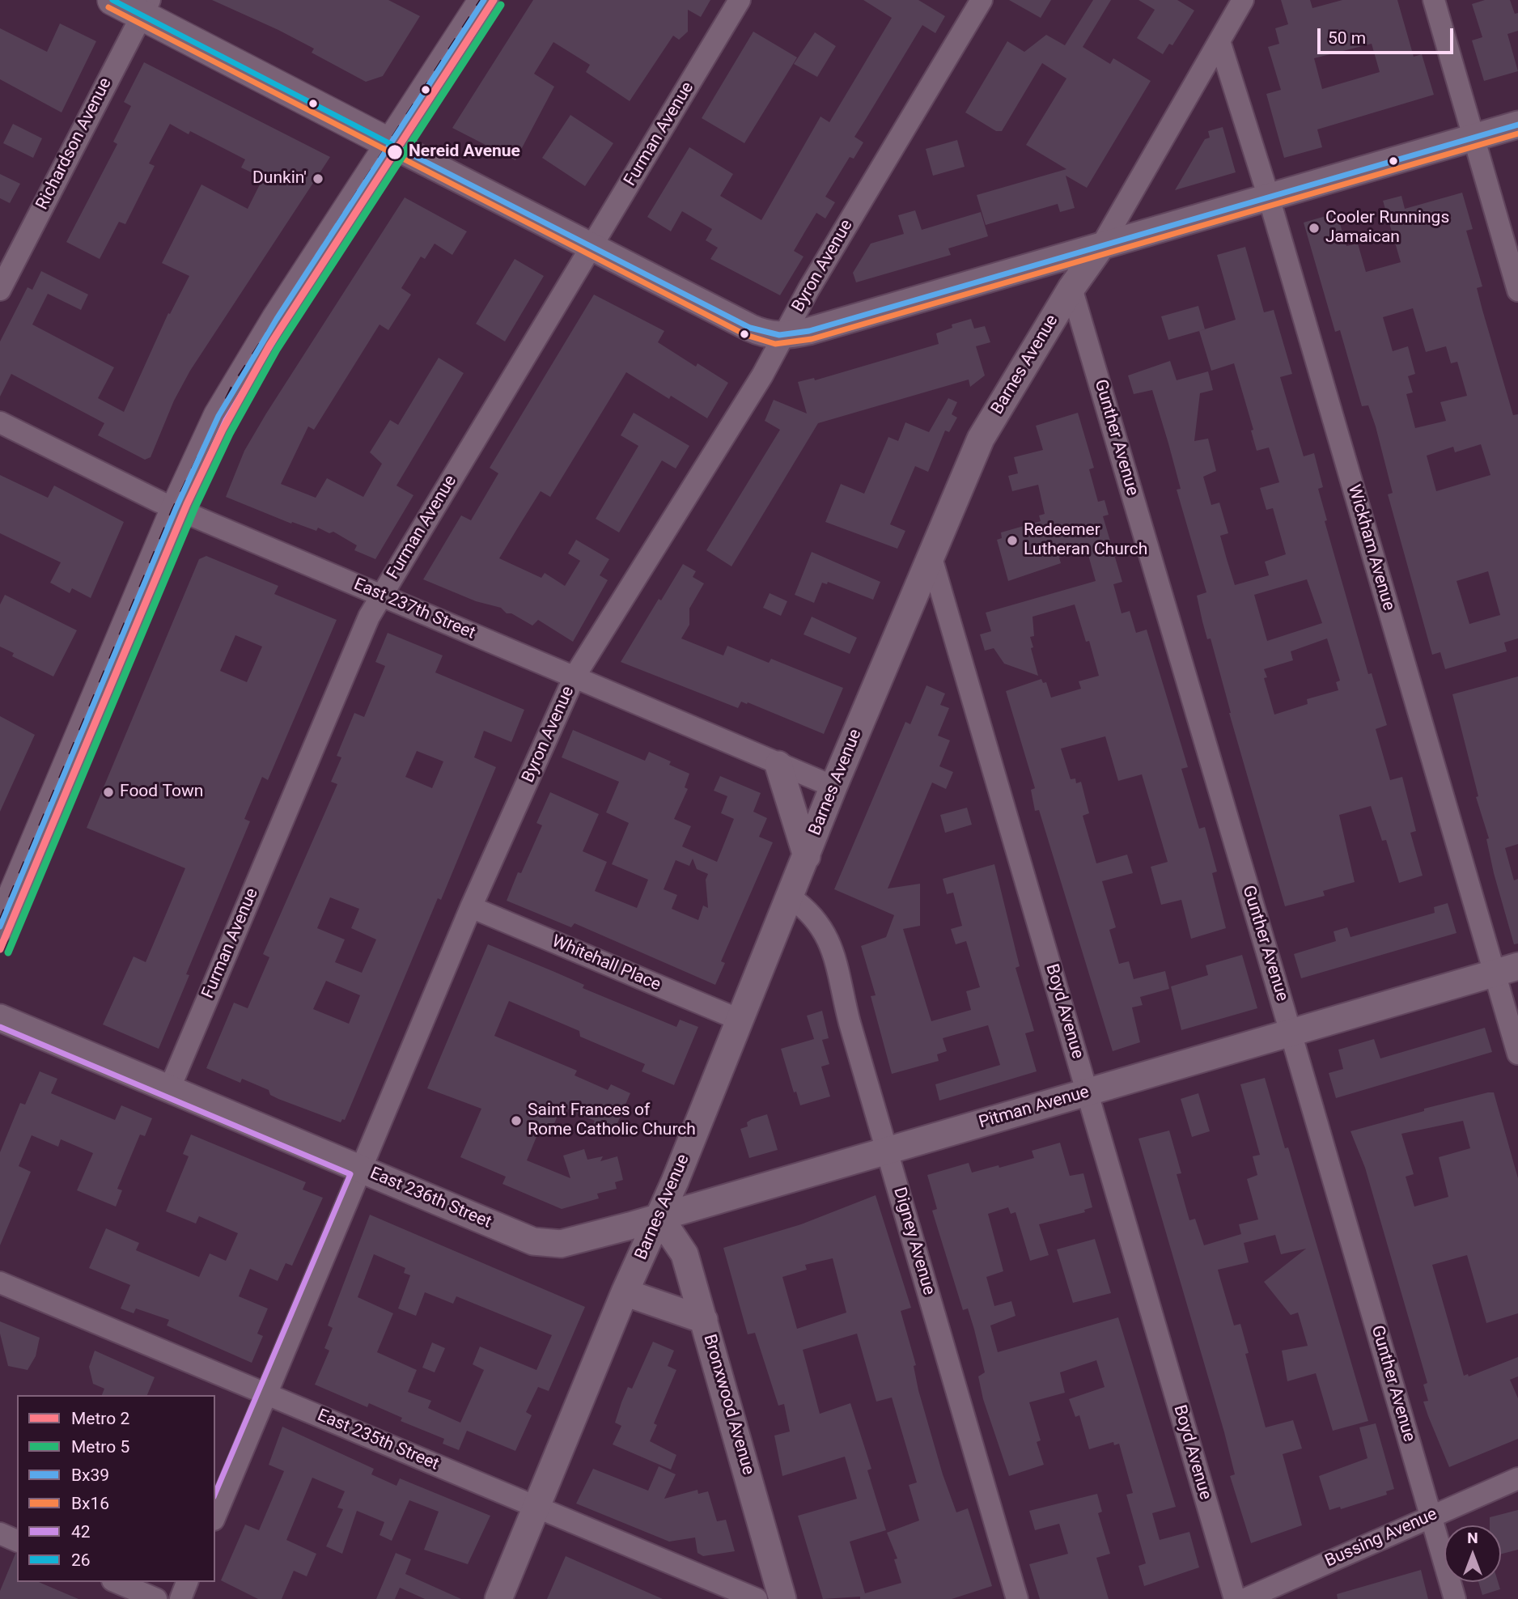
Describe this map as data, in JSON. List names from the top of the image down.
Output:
{
  "streets": {
    "street": [
      "Furman Avenue",
      "Richardson Avenue",
      "Byron Avenue",
      "Barnes Avenue",
      "Gunther Avenue",
      "Wickham Avenue",
      "East 237th Street",
      "Whitehall Place",
      "Boyd Avenue",
      "Pitman Avenue",
      "East 236th Street",
      "Digney Avenue",
      "Bronxwood Avenue",
      "East 235th Street",
      "Bussing Avenue"
    ]
  },
  "crossings": [
    ["Furman Avenue", "East 237th Street"],
    ["Furman Avenue", "East 236th Street"],
    ["Byron Avenue", "East 237th Street"],
    ["Byron Avenue", "Whitehall Place"],
    ["Byron Avenue", "East 236th Street"],
    ["Byron Avenue", "East 235th Street"],
    ["Barnes Avenue", "Gunther Avenue"],
    ["Barnes Avenue", "Wickham Avenue"],
    ["Barnes Avenue", "East 237th Street"],
    ["Barnes Avenue", "Whitehall Place"],
    ["Barnes Avenue", "Boyd Avenue"],
    ["Barnes Avenue", "Pitman Avenue"],
    ["Barnes Avenue", "Digney Avenue"],
    ["Barnes Avenue", "Bronxwood Avenue"],
    ["Barnes Avenue", "East 235th Street"],
    ["Gunther Avenue", "Pitman Avenue"],
    ["Gunther Avenue", "Bussing Avenue"],
    ["Wickham Avenue", "Pitman Avenue"],
    ["Boyd Avenue", "Pitman Avenue"],
    ["Pitman Avenue", "East 236th Street"],
    ["Pitman Avenue", "Digney Avenue"],
    ["Pitman Avenue", "Bronxwood Avenue"]
  ],
  "places": [
    "Nereid Avenue",
    "Dunkin'",
    "Cooler Runnings Jamaican",
    "Redeemer Lutheran Church",
    "Food Town",
    "Saint Frances of Rome Catholic Church"
  ],
  "lines": [
    "metro line 2",
    "transit line Bx39",
    "transit line 26",
    "metro line 5",
    "transit line 42",
    "transit line Bx16"
  ],
  "legend": [
    "Metro 2",
    "Metro 5",
    "Bx39",
    "Bx16",
    "42",
    "26"
  ],
  "scale_bar": "50 m",
  "north": "top"
}
